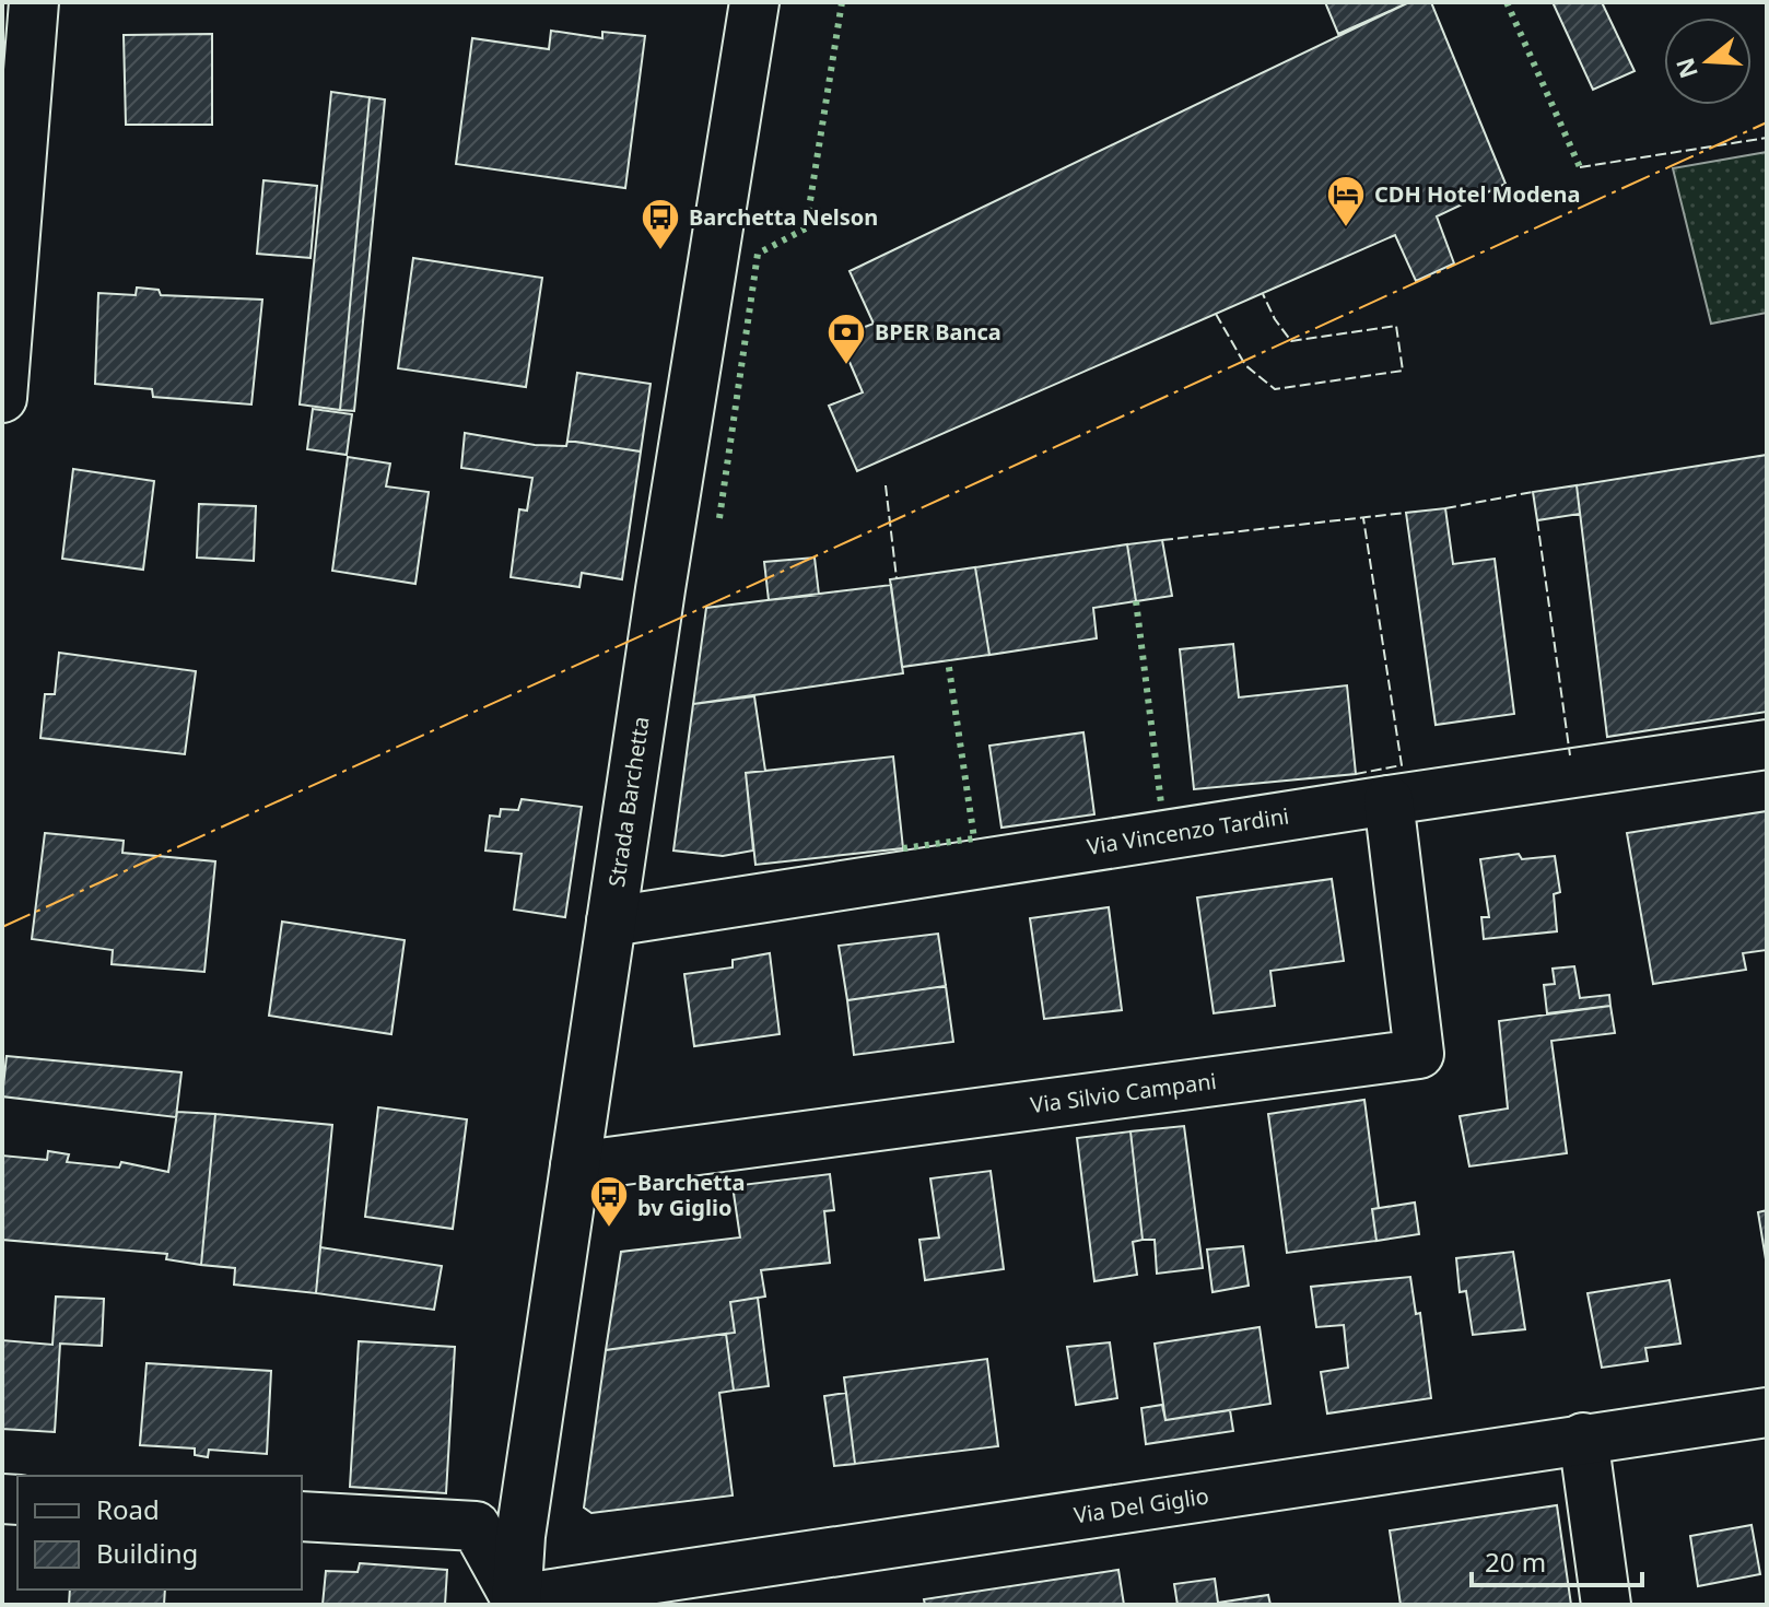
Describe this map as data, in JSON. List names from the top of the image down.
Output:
{
  "streets": {
    "street": [
      "Strada Barchetta",
      "Via Vincenzo Tardini",
      "Via Silvio Campani",
      "Via Del Giglio"
    ]
  },
  "crossings": [
    ["Strada Barchetta", "Via Vincenzo Tardini"],
    ["Strada Barchetta", "Via Silvio Campani"],
    ["Strada Barchetta", "Via Del Giglio"],
    ["Via Vincenzo Tardini", "Via Silvio Campani"]
  ],
  "places": {
    "hotel": ["CDH Hotel Modena"],
    "bus stop": ["Barchetta Nelson", "Barchetta bv Giglio"],
    "bank": ["BPER Banca"]
  },
  "legend": ["Road", "Building"],
  "scale_bar": "20 m",
  "north": "left"
}
